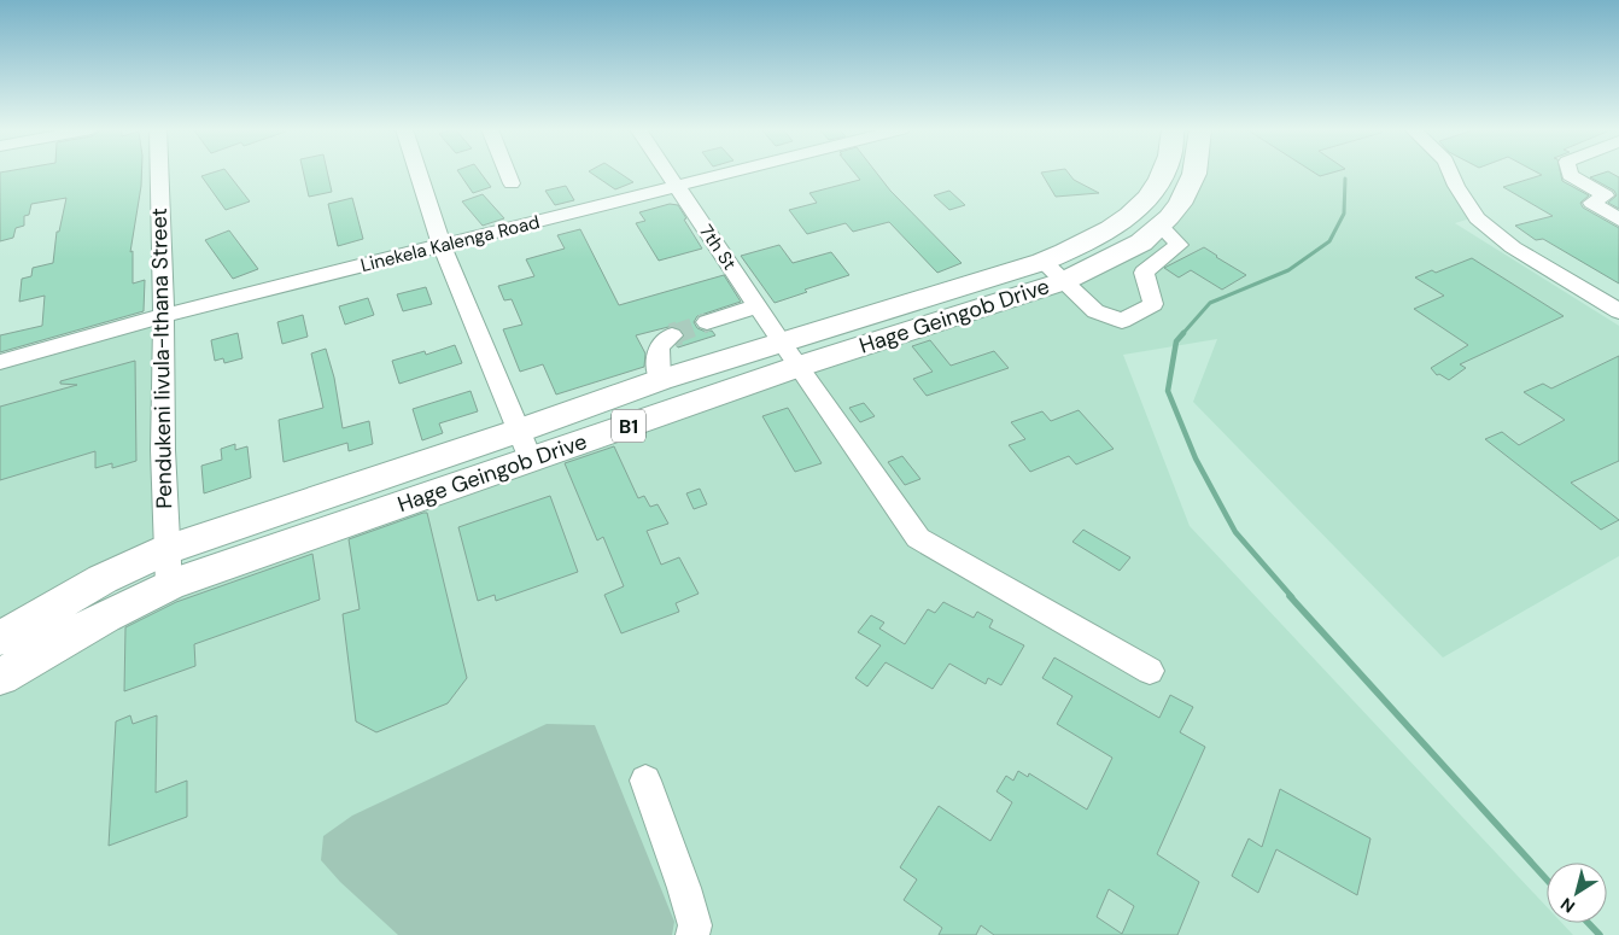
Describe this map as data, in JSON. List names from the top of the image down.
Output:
{
  "streets": {
    "highway": ["Hage Geingob Drive", "B1"],
    "street": ["Linekela Kalenga Road", "7th St", "Pendukeni Iivula-Ithana Street"]
  },
  "crossings": [
    ["Linekela Kalenga Road", "7th St"],
    ["Linekela Kalenga Road", "Pendukeni Iivula-Ithana Street"],
    ["7th St", "Hage Geingob Drive"],
    ["Hage Geingob Drive", "Pendukeni Iivula-Ithana Street"]
  ],
  "north": "bottom left"
}
